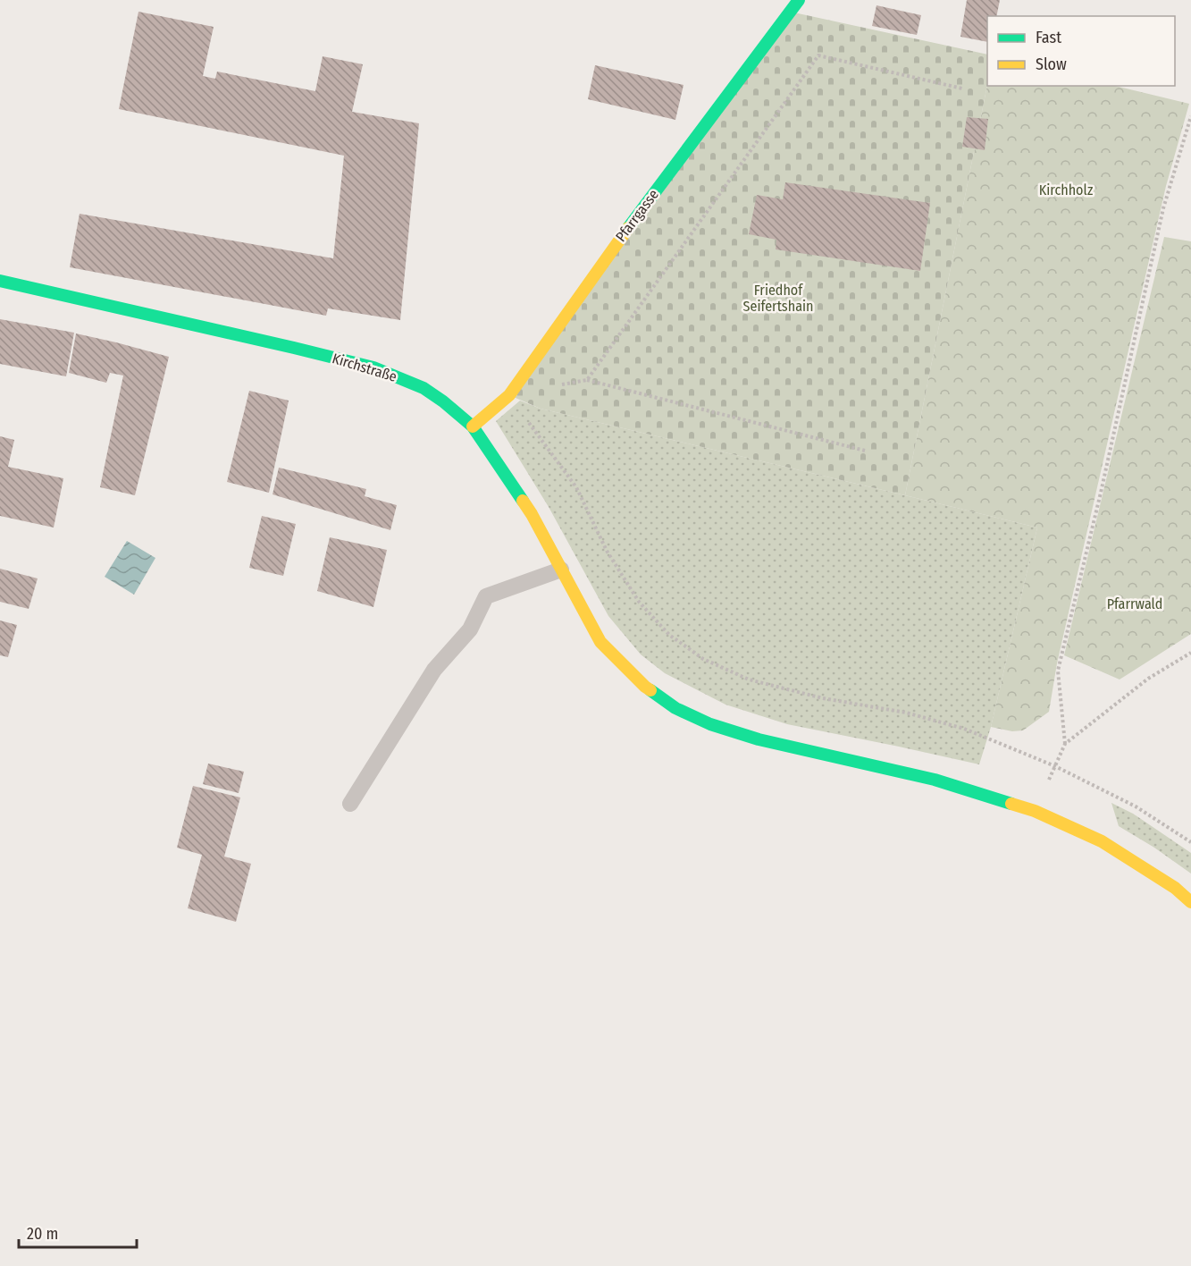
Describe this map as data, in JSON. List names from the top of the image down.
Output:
{
  "streets": {
    "street": ["Pfarrgasse", "Kirchstraße"]
  },
  "crossings": [
    ["Pfarrgasse", "Kirchstraße"]
  ],
  "parks": ["Kirchholz", "Friedhof Seifertshain", "Pfarrwald"],
  "legend": ["Fast", "Slow"],
  "scale_bar": "20 m"
}
